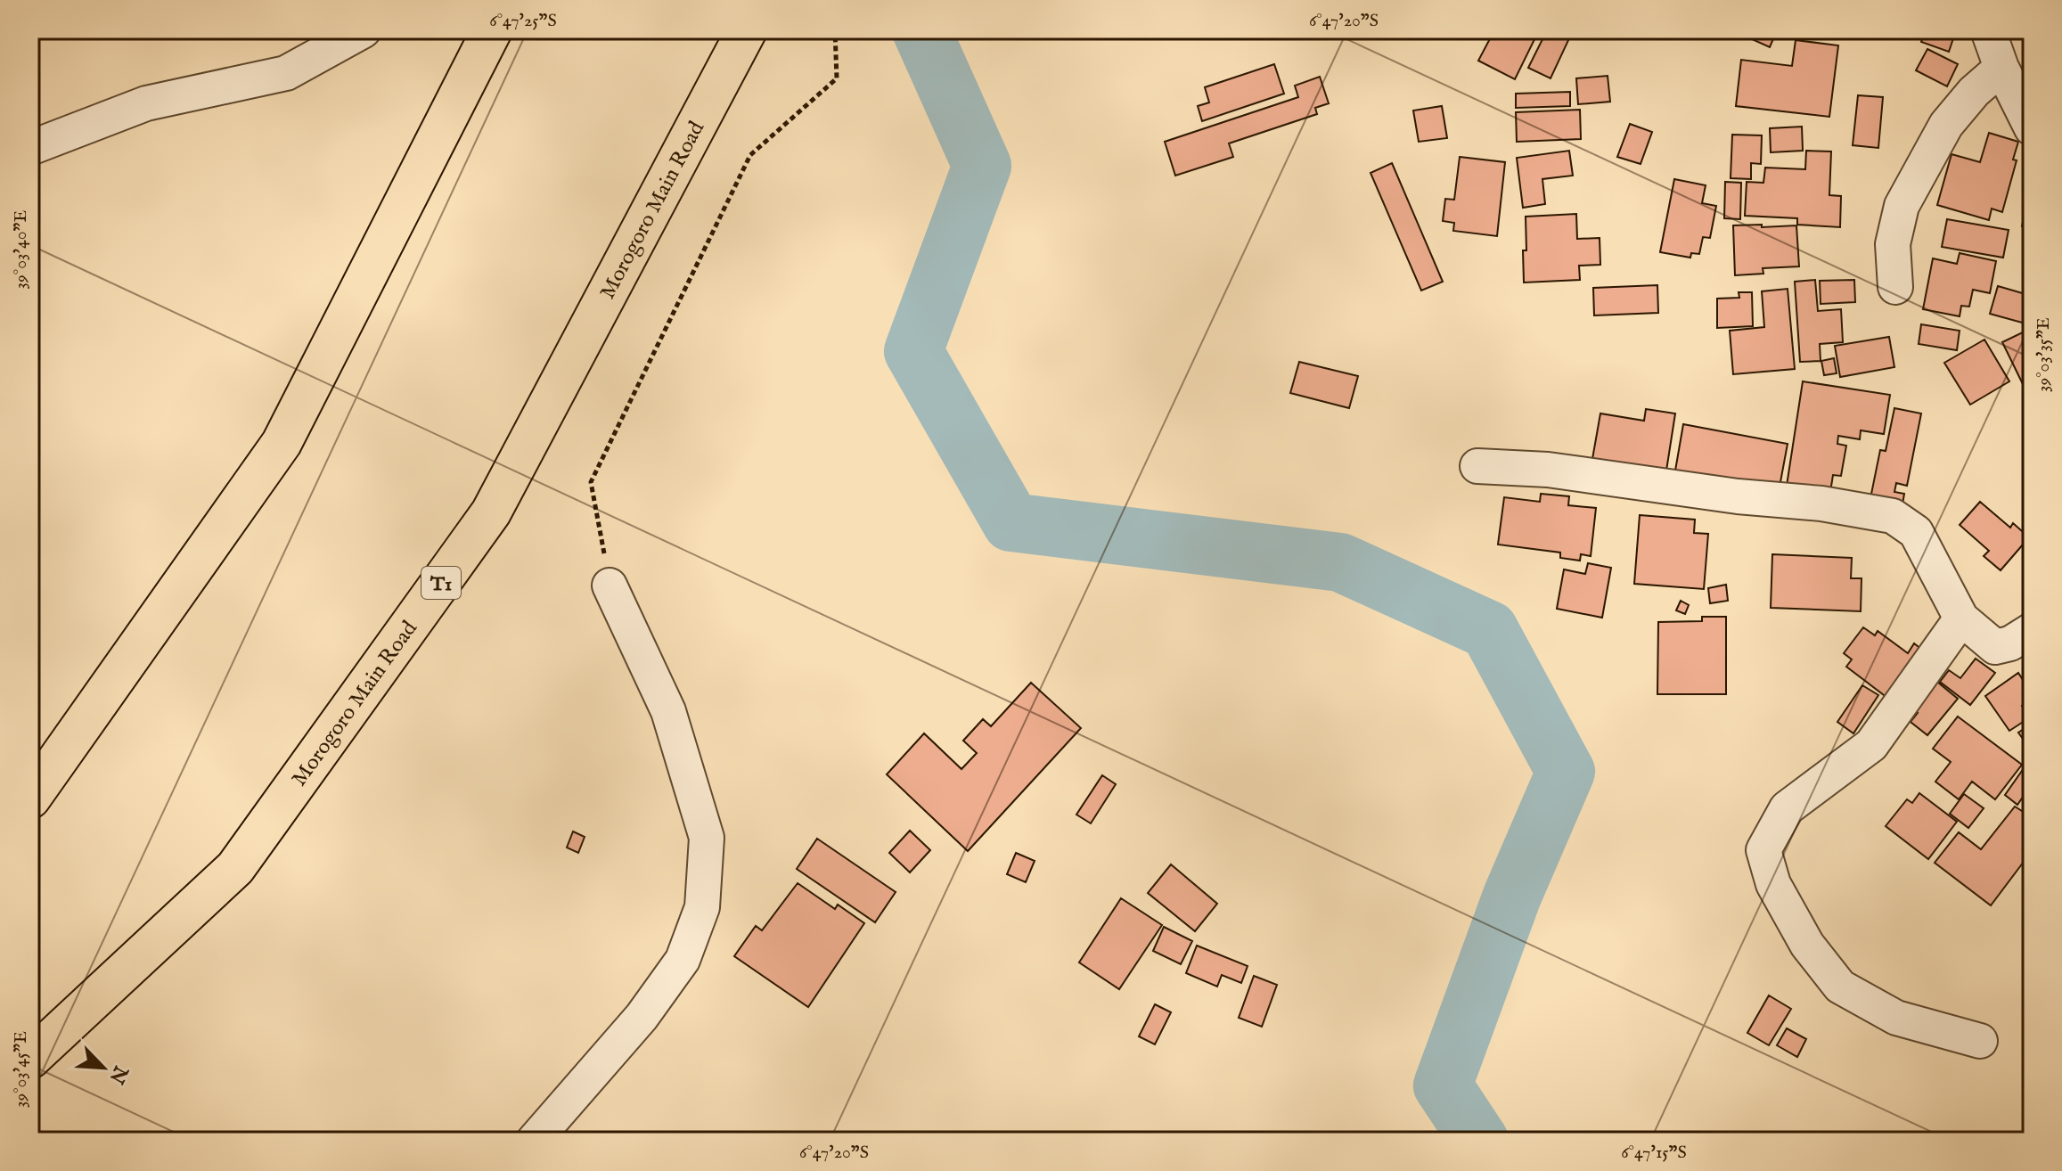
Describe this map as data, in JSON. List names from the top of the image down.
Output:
{
  "streets": {
    "highway": ["Morogoro Main Road", "T1"]
  },
  "north": "bottom right",
  "coordinates": [
    "6°47'25\"S",
    "6°47'20\"S",
    "39°03'40\"E",
    "39°03'35\"E",
    "39°03'45\"E",
    "6°47'15\"S"
  ]
}
